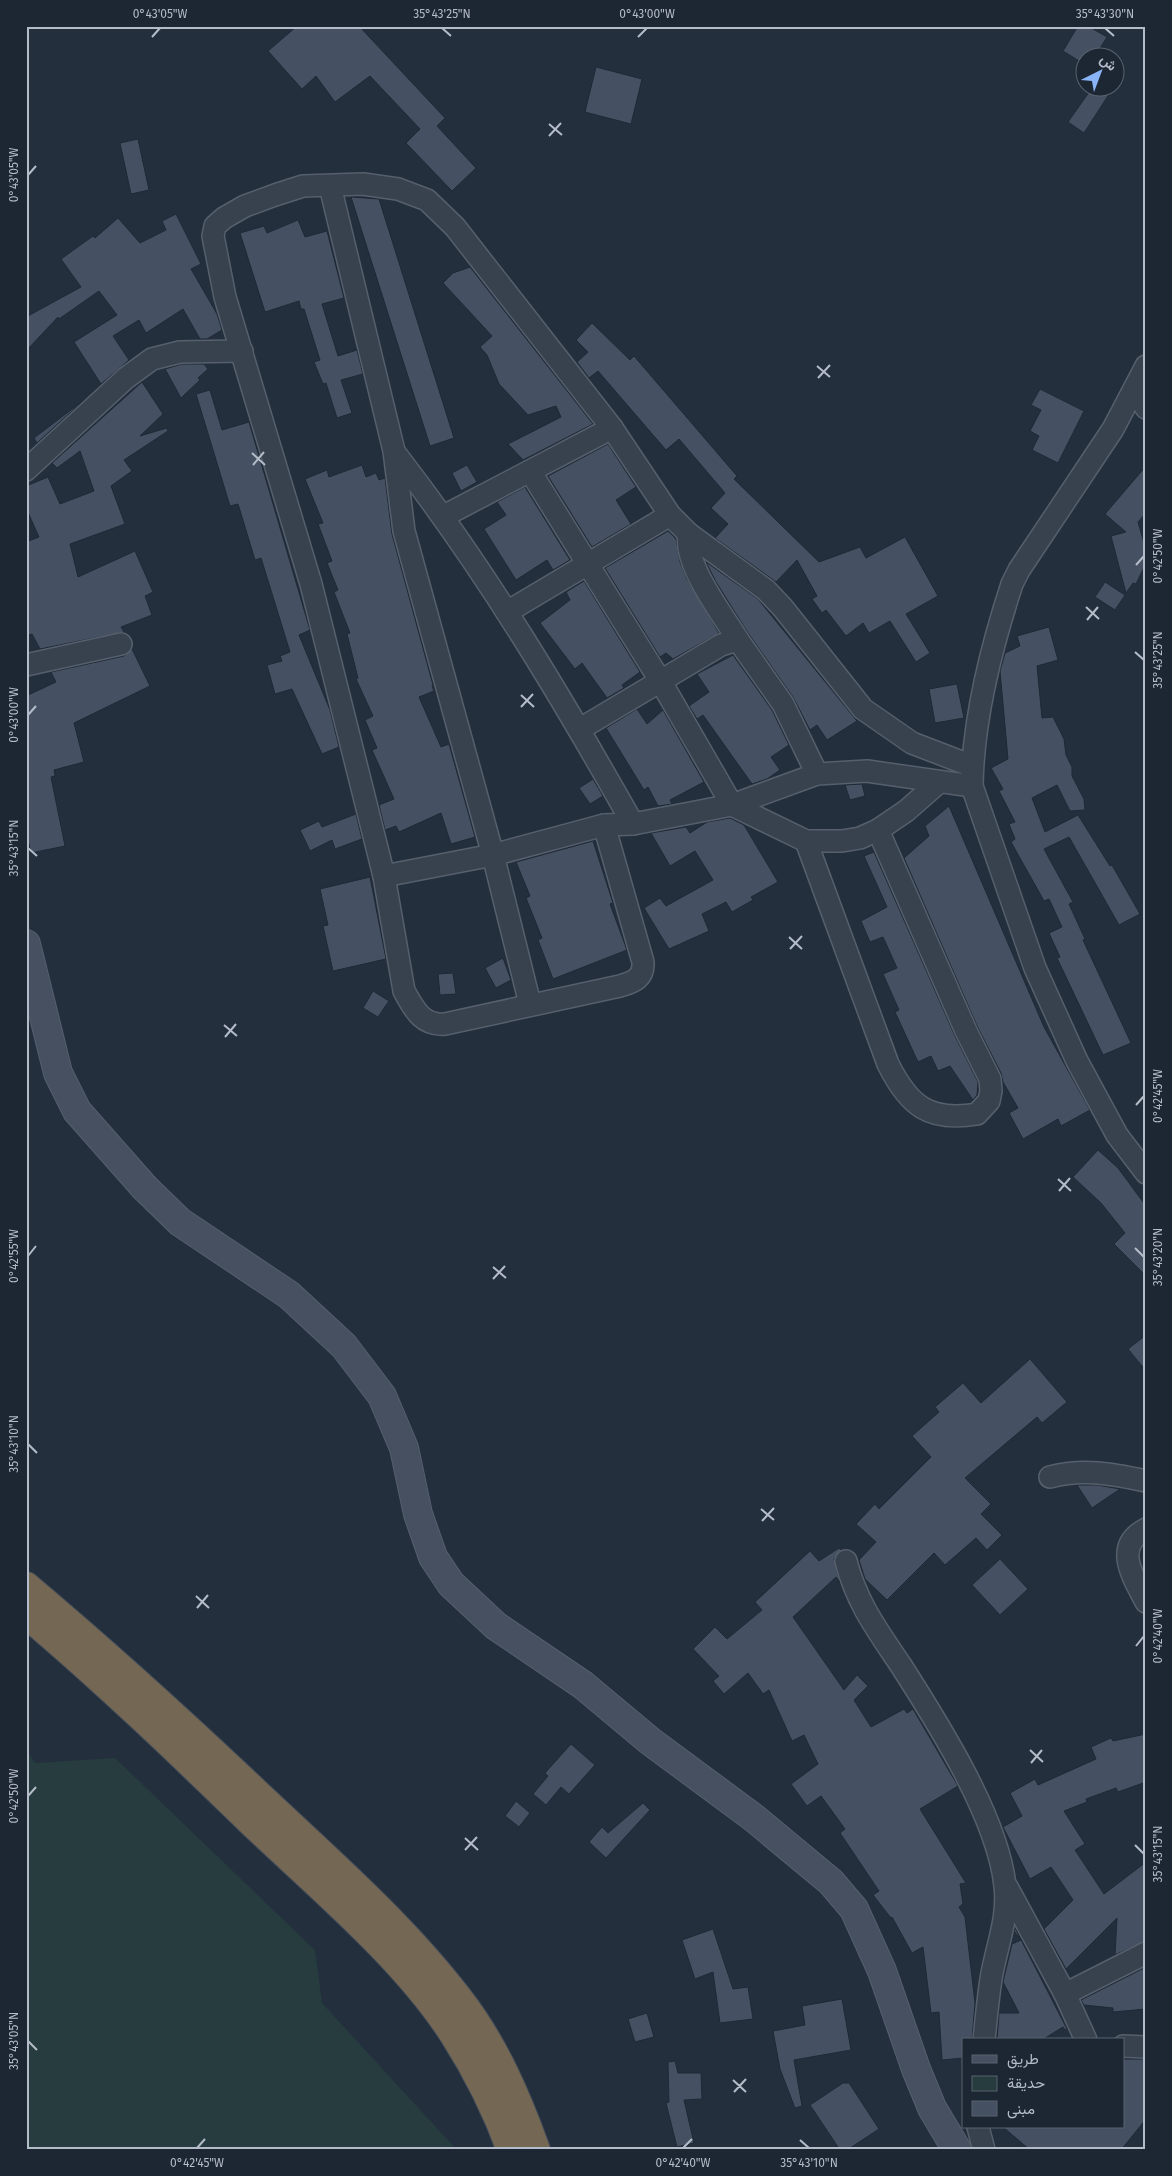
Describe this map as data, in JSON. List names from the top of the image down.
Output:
{
  "legend": ["طريق", "حديقة", "مبنى"],
  "north": "top right",
  "coordinates": [
    "0°43'05\"W",
    "35°43'25\"N",
    "0°43'00\"W",
    "35°43'30\"N",
    "0°42'50\"W",
    "35°43'15\"N",
    "0°42'45\"W",
    "0°42'55\"W",
    "35°43'20\"N",
    "35°43'10\"N",
    "0°42'40\"W",
    "35°43'05\"N"
  ]
}
